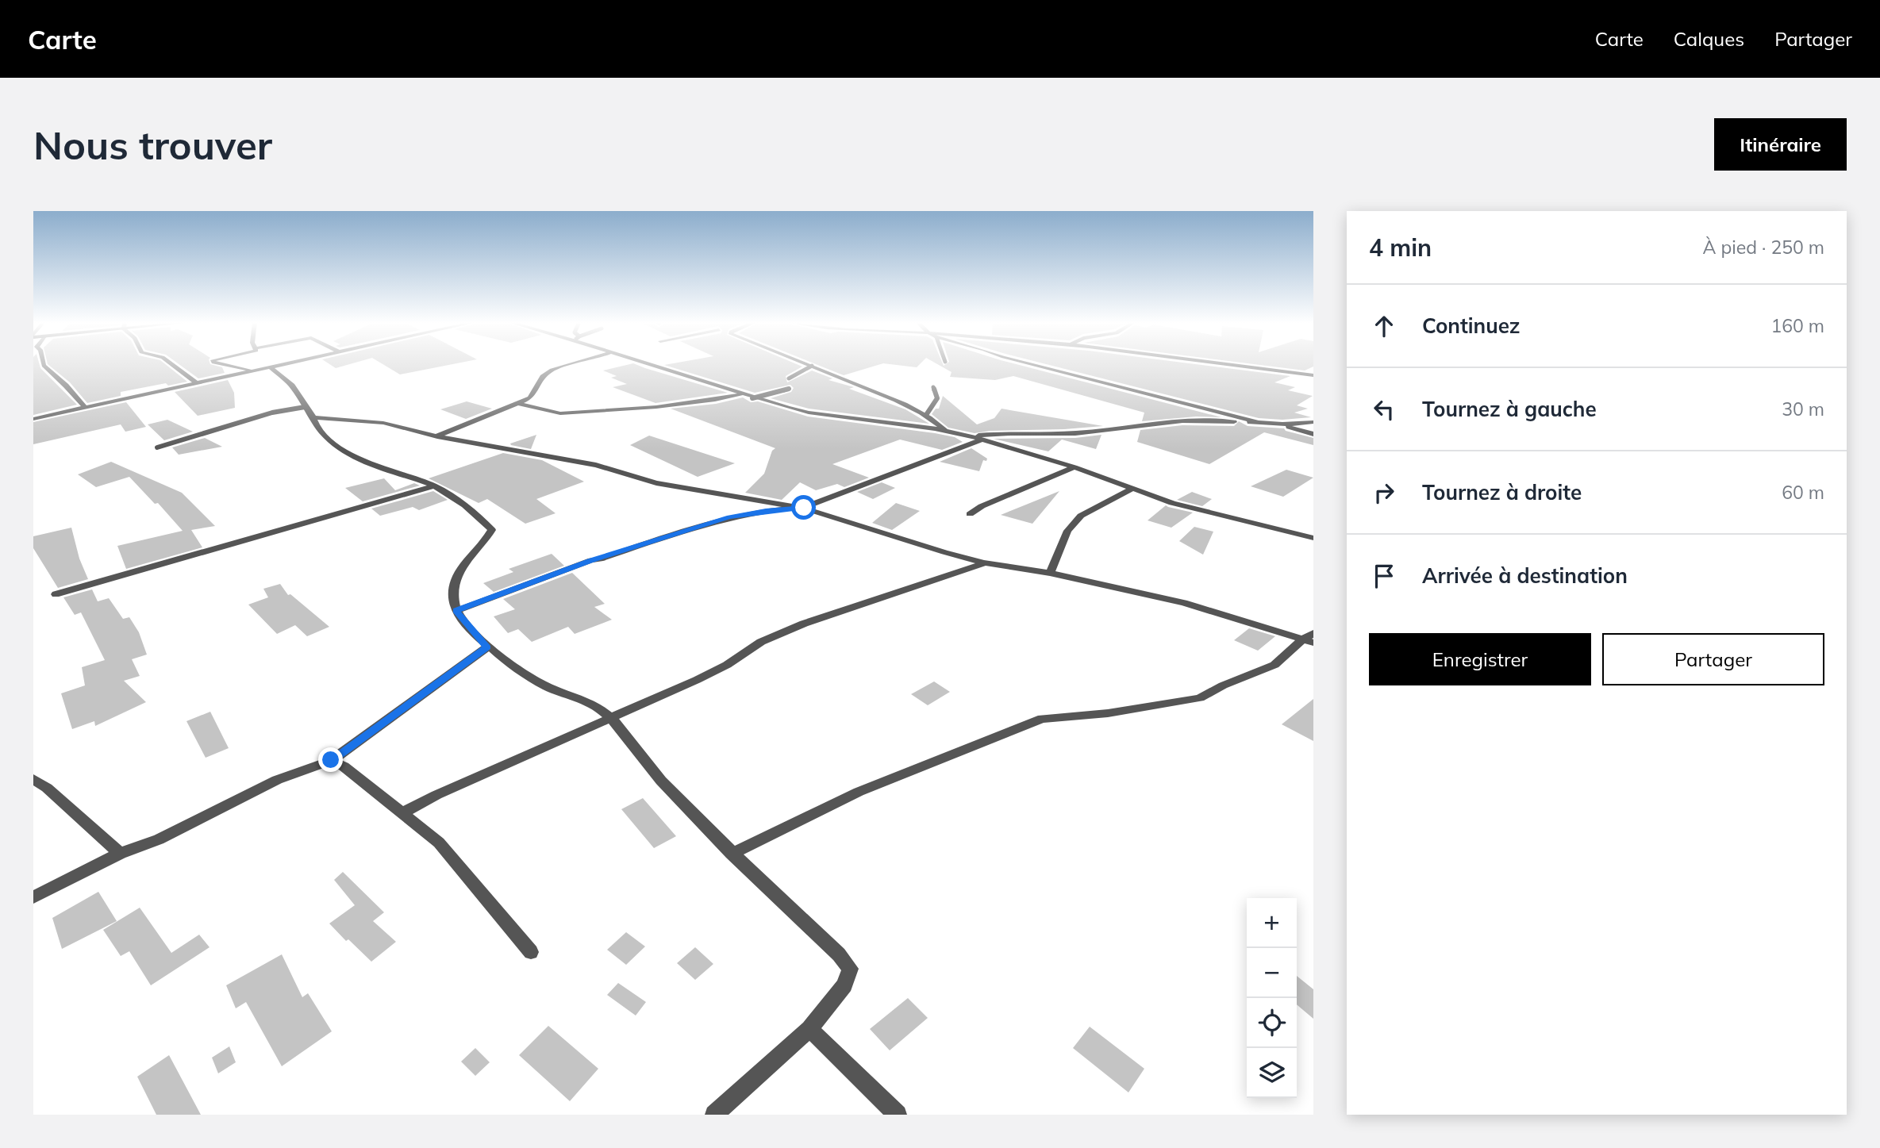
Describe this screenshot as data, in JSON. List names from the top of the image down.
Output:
{
  "page": {
    "header": "Carte",
    "nav": ["Carte", "Calques", "Partager"],
    "buttons": [
      "Itinéraire",
      ["Enregistrer", "Partager"]
    ],
    "title": "Nous trouver",
    "heading": ["4 min", "À pied · 250 m"],
    "list": [
      ["Continuez", "160 m"],
      ["Tournez à gauche", "30 m"],
      ["Tournez à droite", "60 m"],
      "Arrivée à destination"
    ],
    "map_buttons": ["+", "−"]
  }
}
